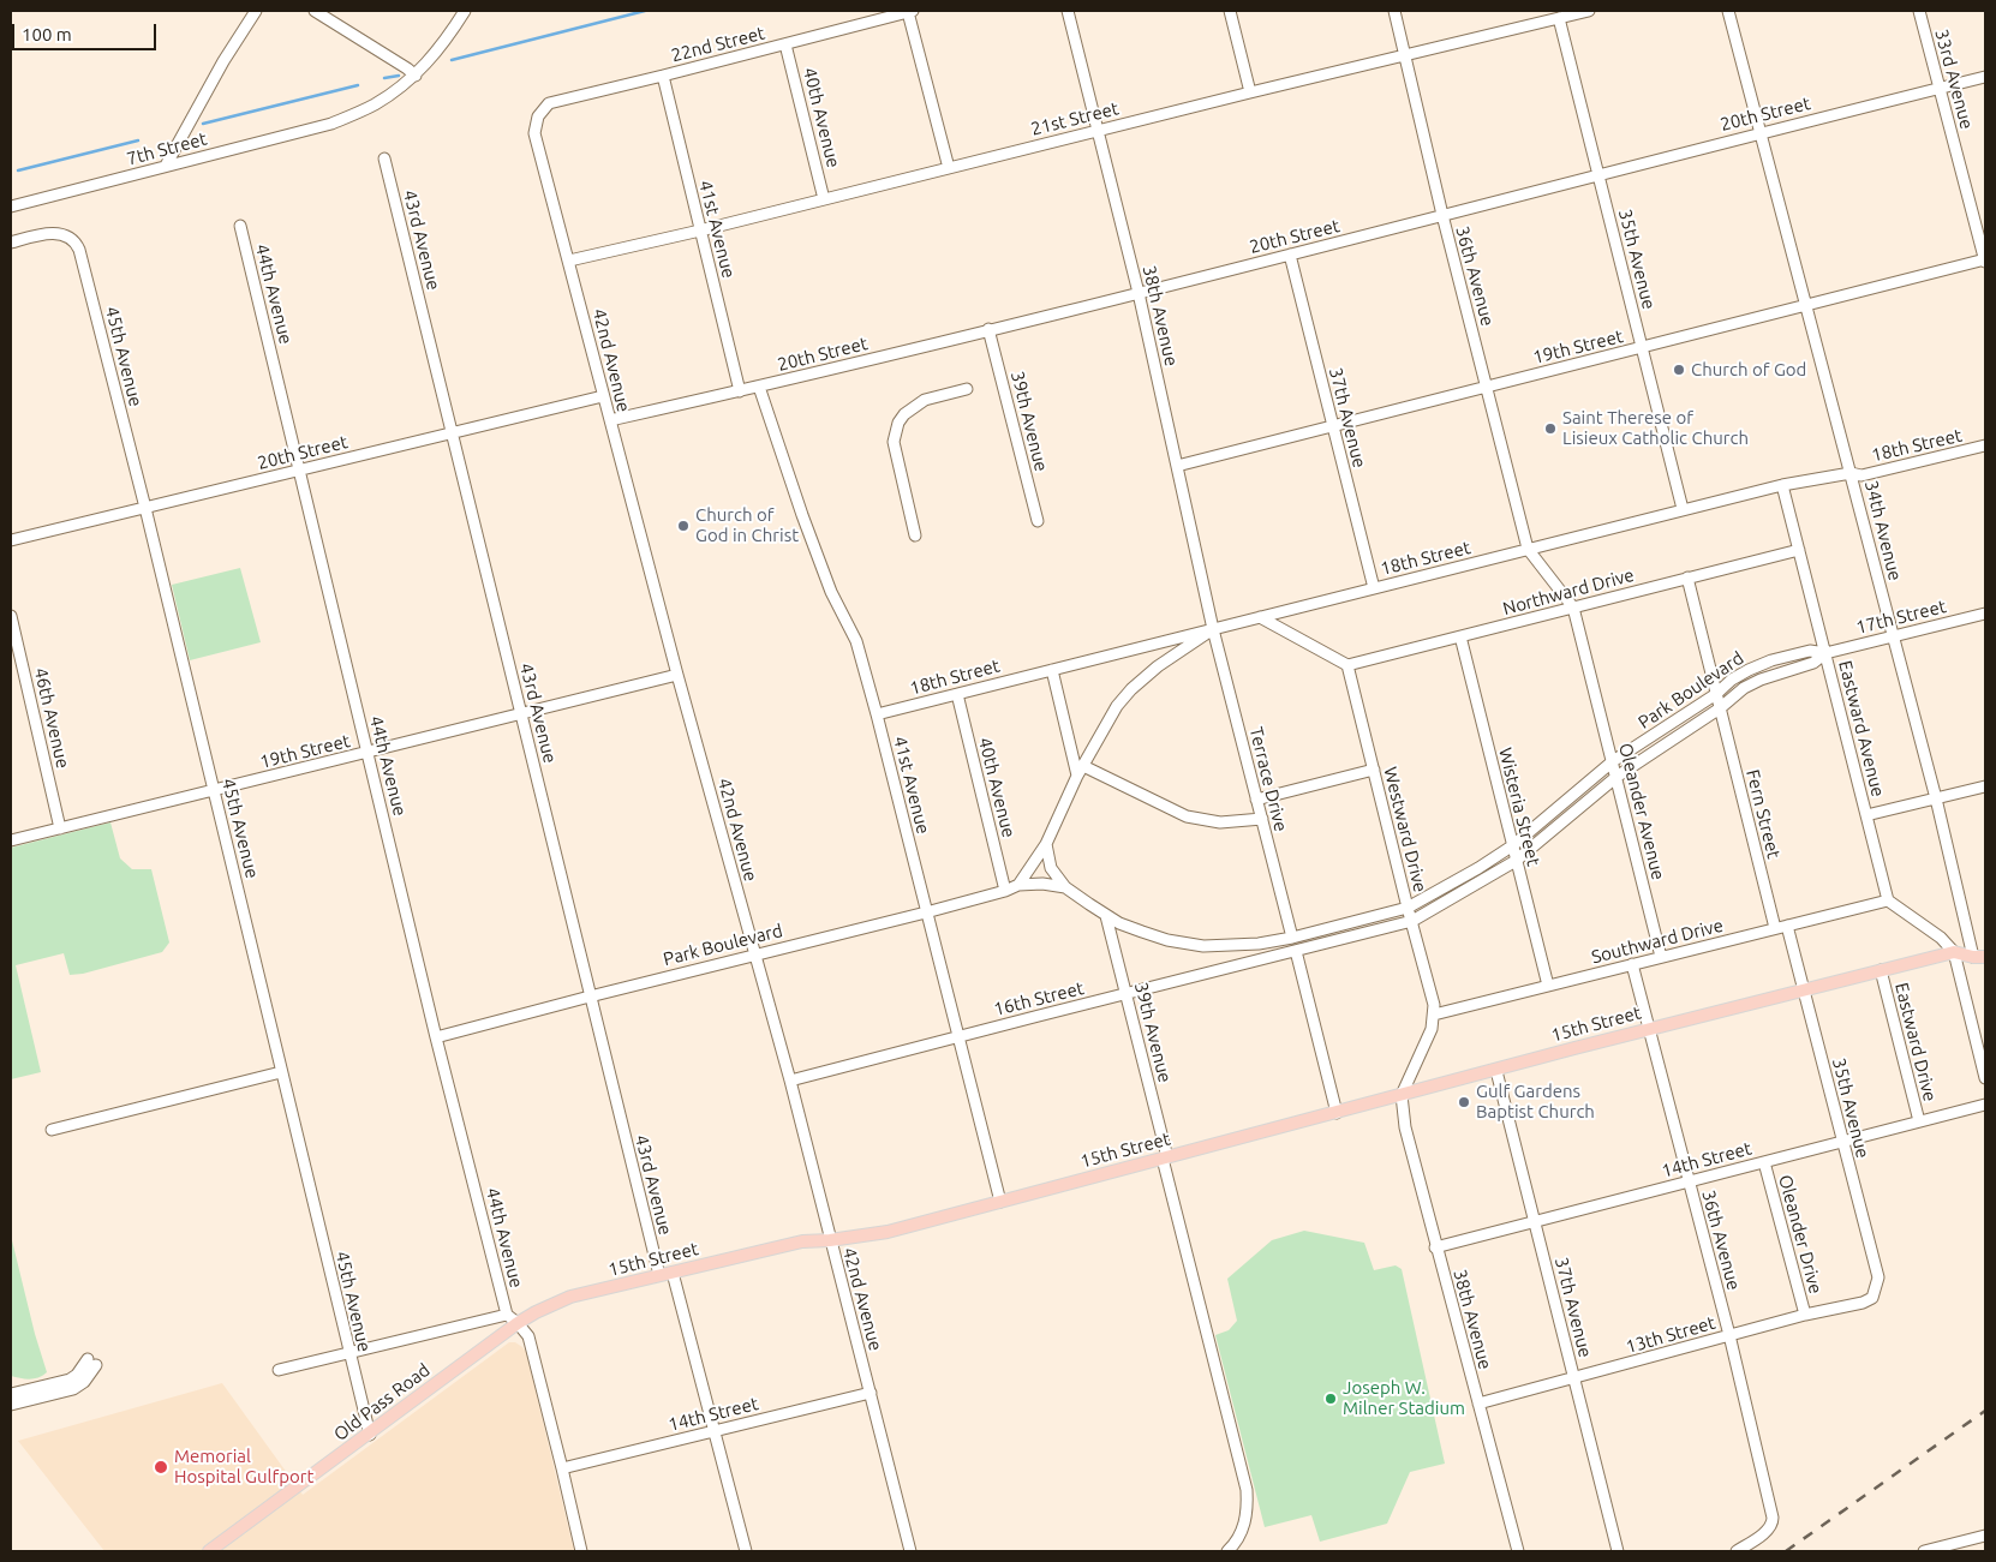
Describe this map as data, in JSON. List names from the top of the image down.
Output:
{
  "streets": {
    "main road": ["15th Street", "Old Pass Road"],
    "street": [
      "22nd Street",
      "33rd Avenue",
      "20th Street",
      "40th Avenue",
      "21st Street",
      "7th Street",
      "41st Avenue",
      "43rd Avenue",
      "35th Avenue",
      "36th Avenue",
      "44th Avenue",
      "38th Avenue",
      "19th Street",
      "45th Avenue",
      "42nd Avenue",
      "37th Avenue",
      "39th Avenue",
      "18th Street",
      "34th Avenue",
      "Northward Drive",
      "17th Street",
      "Park Boulevard",
      "46th Avenue",
      "Eastward Avenue",
      "Terrace Drive",
      "Wisteria Street",
      "Oleander Avenue",
      "Fern Street",
      "Westward Drive",
      "Southward Drive",
      "16th Street",
      "Eastward Drive",
      "14th Street",
      "Oleander Drive",
      "13th Street"
    ]
  },
  "crossings": [
    ["22nd Street", "40th Avenue"],
    ["22nd Street", "41st Avenue"],
    ["22nd Street", "42nd Avenue"],
    ["33rd Avenue", "20th Street"],
    ["33rd Avenue", "19th Street"],
    ["20th Street", "41st Avenue"],
    ["20th Street", "43rd Avenue"],
    ["20th Street", "35th Avenue"],
    ["20th Street", "36th Avenue"],
    ["20th Street", "44th Avenue"],
    ["20th Street", "38th Avenue"],
    ["20th Street", "45th Avenue"],
    ["20th Street", "42nd Avenue"],
    ["20th Street", "37th Avenue"],
    ["20th Street", "39th Avenue"],
    ["20th Street", "34th Avenue"],
    ["40th Avenue", "21st Street"],
    ["40th Avenue", "18th Street"],
    ["40th Avenue", "Park Boulevard"],
    ["21st Street", "41st Avenue"],
    ["21st Street", "35th Avenue"],
    ["21st Street", "36th Avenue"],
    ["21st Street", "38th Avenue"],
    ["21st Street", "42nd Avenue"],
    ["41st Avenue", "18th Street"],
    ["41st Avenue", "Park Boulevard"],
    ["41st Avenue", "16th Street"],
    ["41st Avenue", "15th Street"],
    ["43rd Avenue", "19th Street"],
    ["43rd Avenue", "Park Boulevard"],
    ["43rd Avenue", "15th Street"],
    ["35th Avenue", "19th Street"],
    ["35th Avenue", "18th Street"],
    ["35th Avenue", "Southward Drive"],
    ["35th Avenue", "15th Street"],
    ["35th Avenue", "14th Street"],
    ["35th Avenue", "13th Street"],
    ["36th Avenue", "19th Street"],
    ["36th Avenue", "18th Street"],
    ["36th Avenue", "Oleander Avenue"],
    ["36th Avenue", "Southward Drive"],
    ["36th Avenue", "15th Street"],
    ["36th Avenue", "14th Street"],
    ["36th Avenue", "13th Street"],
    ["44th Avenue", "19th Street"],
    ["44th Avenue", "Park Boulevard"],
    ["38th Avenue", "19th Street"],
    ["38th Avenue", "18th Street"],
    ["38th Avenue", "Terrace Drive"],
    ["38th Avenue", "Westward Drive"],
    ["38th Avenue", "15th Street"],
    ["38th Avenue", "14th Street"],
    ["38th Avenue", "13th Street"],
    ["19th Street", "45th Avenue"],
    ["19th Street", "42nd Avenue"],
    ["19th Street", "37th Avenue"],
    ["19th Street", "34th Avenue"],
    ["19th Street", "46th Avenue"],
    ["45th Avenue", "Old Pass Road"],
    ["42nd Avenue", "Park Boulevard"],
    ["42nd Avenue", "16th Street"],
    ["42nd Avenue", "15th Street"],
    ["42nd Avenue", "14th Street"],
    ["37th Avenue", "18th Street"],
    ["37th Avenue", "15th Street"],
    ["37th Avenue", "14th Street"],
    ["37th Avenue", "13th Street"],
    ["39th Avenue", "Park Boulevard"],
    ["39th Avenue", "16th Street"],
    ["39th Avenue", "15th Street"],
    ["18th Street", "34th Avenue"],
    ["18th Street", "Eastward Avenue"],
    ["18th Street", "Terrace Drive"],
    ["18th Street", "Oleander Avenue"],
    ["34th Avenue", "17th Street"],
    ["34th Avenue", "15th Street"],
    ["Northward Drive", "Eastward Avenue"],
    ["Northward Drive", "Wisteria Street"],
    ["Northward Drive", "Oleander Avenue"],
    ["Northward Drive", "Westward Drive"],
    ["17th Street", "Park Boulevard"],
    ["17th Street", "Eastward Avenue"],
    ["Park Boulevard", "Eastward Avenue"],
    ["Park Boulevard", "Terrace Drive"],
    ["Park Boulevard", "Wisteria Street"],
    ["Park Boulevard", "Oleander Avenue"],
    ["Park Boulevard", "Fern Street"],
    ["Park Boulevard", "Westward Drive"],
    ["Park Boulevard", "16th Street"],
    ["Eastward Avenue", "Southward Drive"],
    ["Wisteria Street", "Southward Drive"],
    ["Oleander Avenue", "Southward Drive"],
    ["Fern Street", "Southward Drive"],
    ["Westward Drive", "Southward Drive"],
    ["Westward Drive", "15th Street"],
    ["15th Street", "Eastward Drive"],
    ["15th Street", "Old Pass Road"],
    ["Eastward Drive", "14th Street"],
    ["14th Street", "Oleander Drive"],
    ["Oleander Drive", "13th Street"]
  ],
  "places": [
    "Church of God",
    "Saint Therese of Lisieux Catholic Church",
    "Church of God in Christ",
    "Gulf Gardens Baptist Church",
    "Joseph W. Milner Stadium",
    "Memorial Hospital Gulfport"
  ],
  "scale_bar": "100 m"
}
